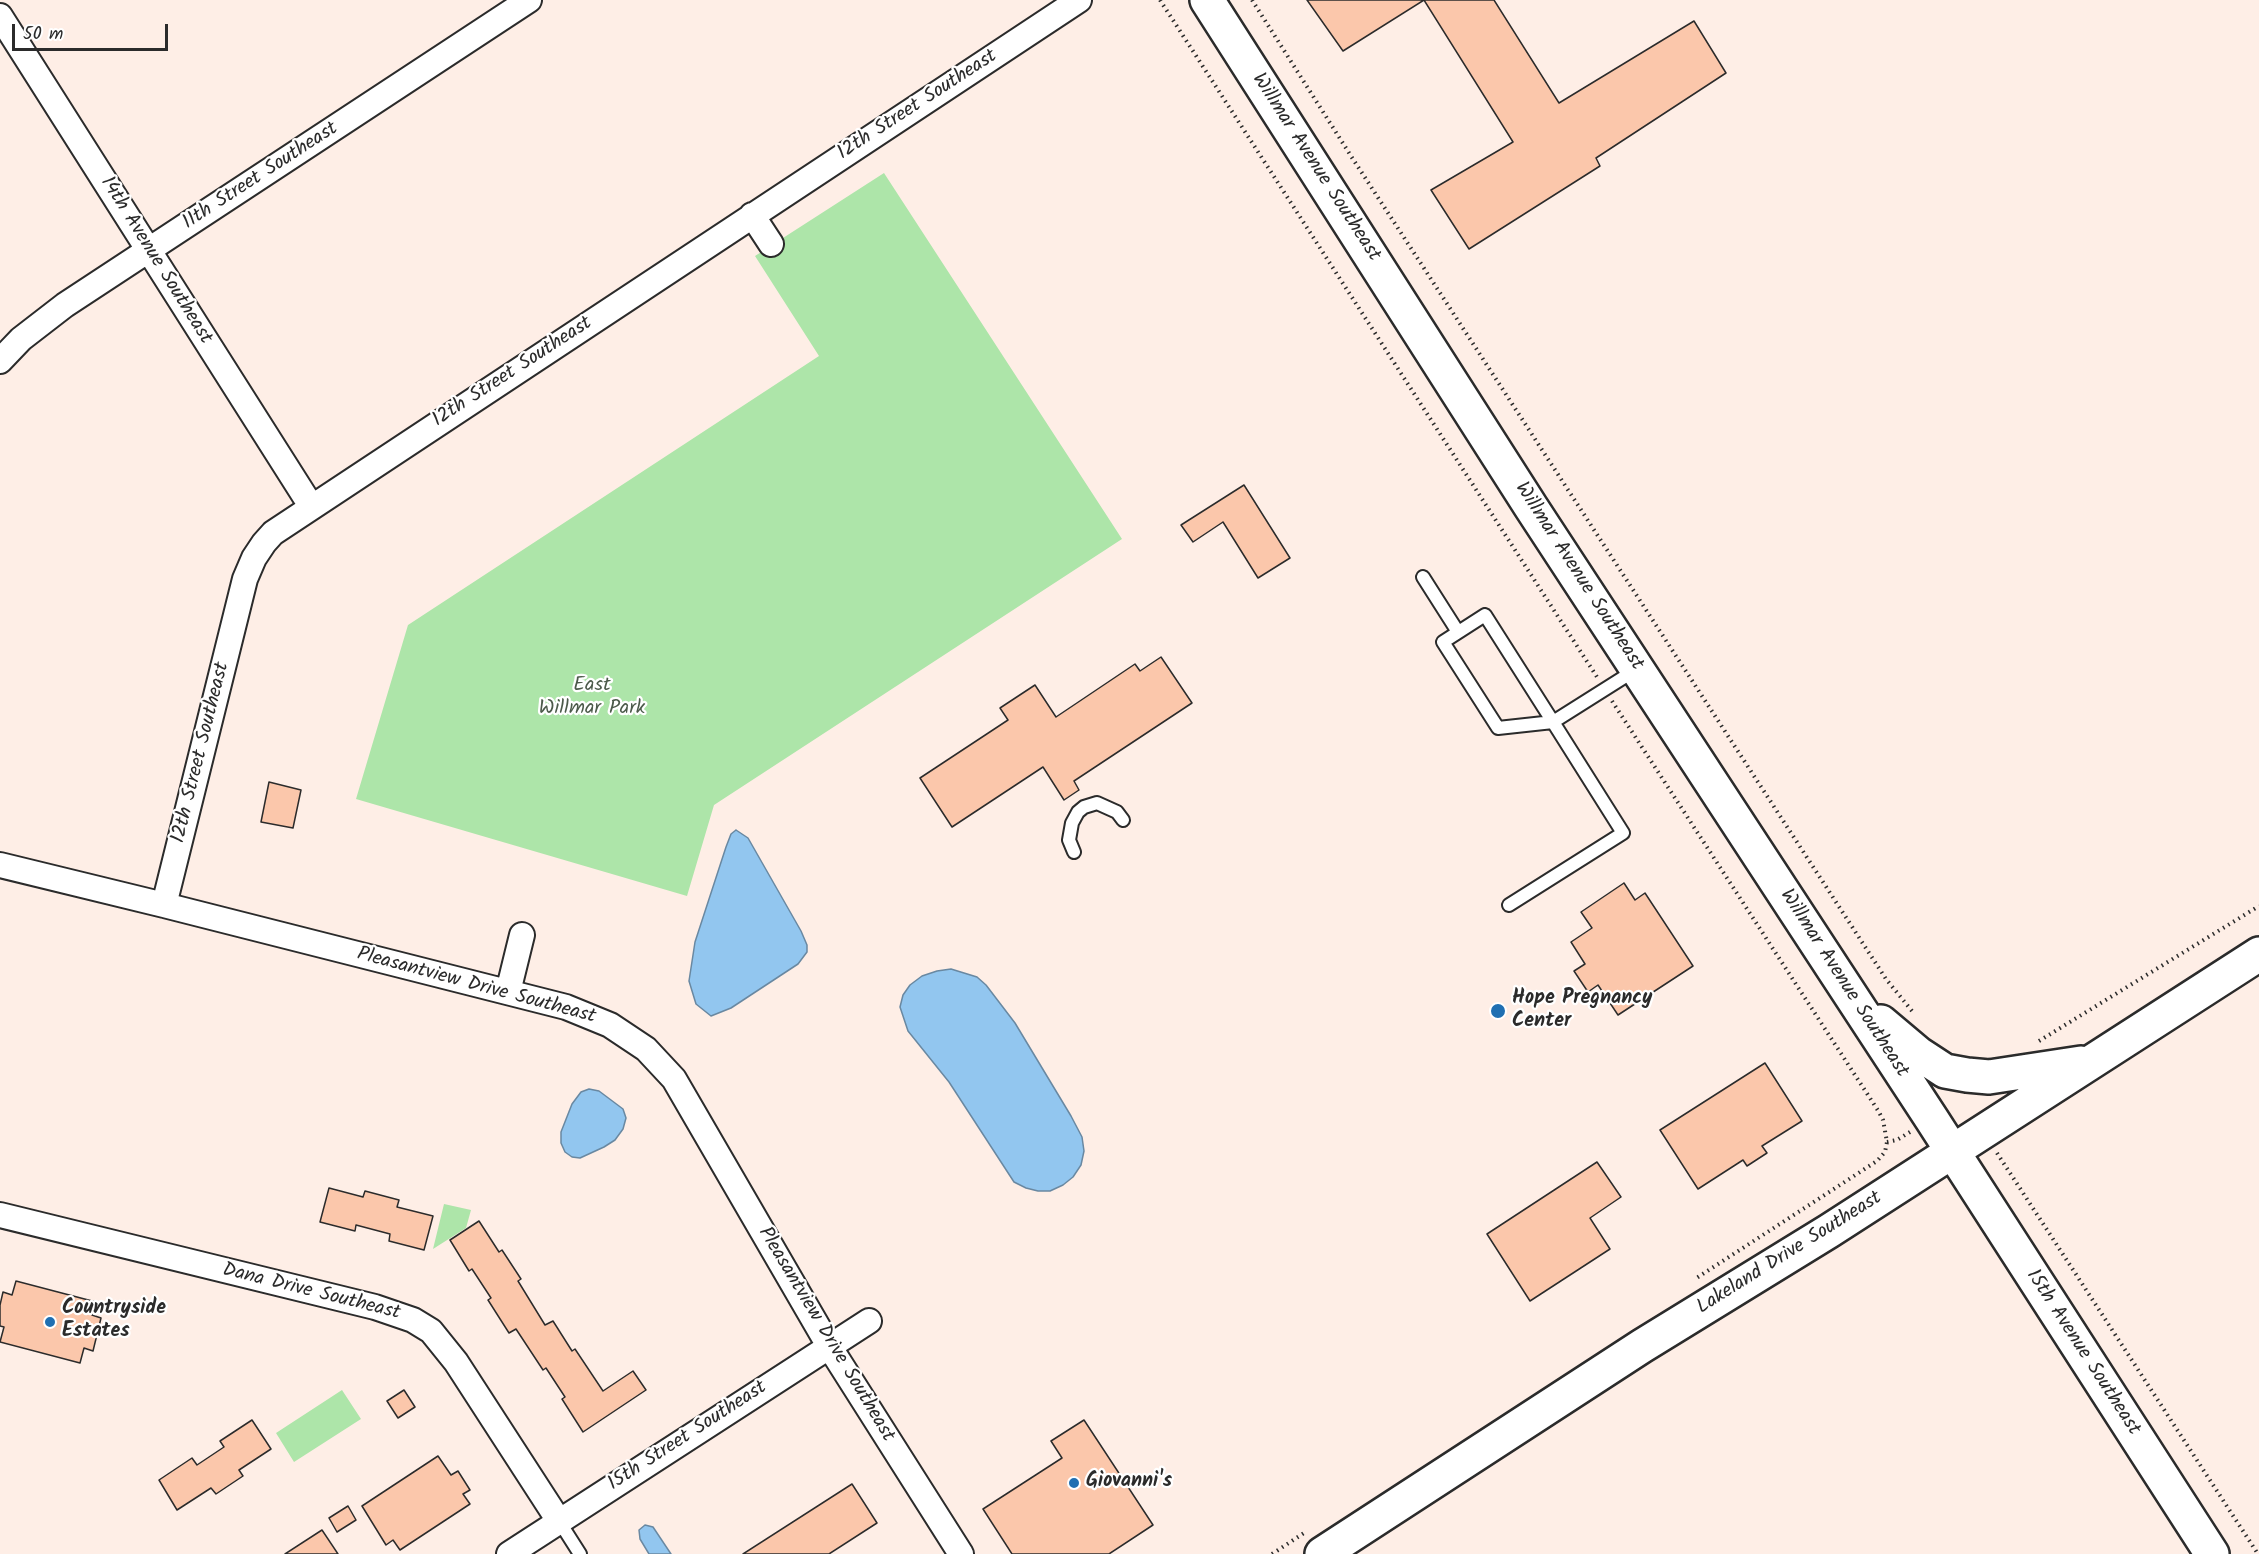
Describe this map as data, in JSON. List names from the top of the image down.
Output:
{
  "streets": {
    "main road": ["Willmar Avenue Southeast", "Lakeland Drive Southeast", "15th Avenue Southeast"],
    "street": [
      "12th Street Southeast",
      "11th Street Southeast",
      "14th Avenue Southeast",
      "Pleasantview Drive Southeast",
      "Dana Drive Southeast",
      "15th Street Southeast"
    ]
  },
  "crossings": [
    ["12th Street Southeast", "14th Avenue Southeast"],
    ["12th Street Southeast", "Pleasantview Drive Southeast"],
    ["Willmar Avenue Southeast", "Lakeland Drive Southeast"],
    ["Willmar Avenue Southeast", "15th Avenue Southeast"],
    ["11th Street Southeast", "14th Avenue Southeast"],
    ["Pleasantview Drive Southeast", "15th Street Southeast"],
    ["Lakeland Drive Southeast", "15th Avenue Southeast"],
    ["Dana Drive Southeast", "15th Street Southeast"]
  ],
  "parks": ["East Willmar Park"],
  "places": ["Hope Pregnancy Center", "Countryside Estates", "Giovanni's"],
  "scale_bar": "50 m"
}
